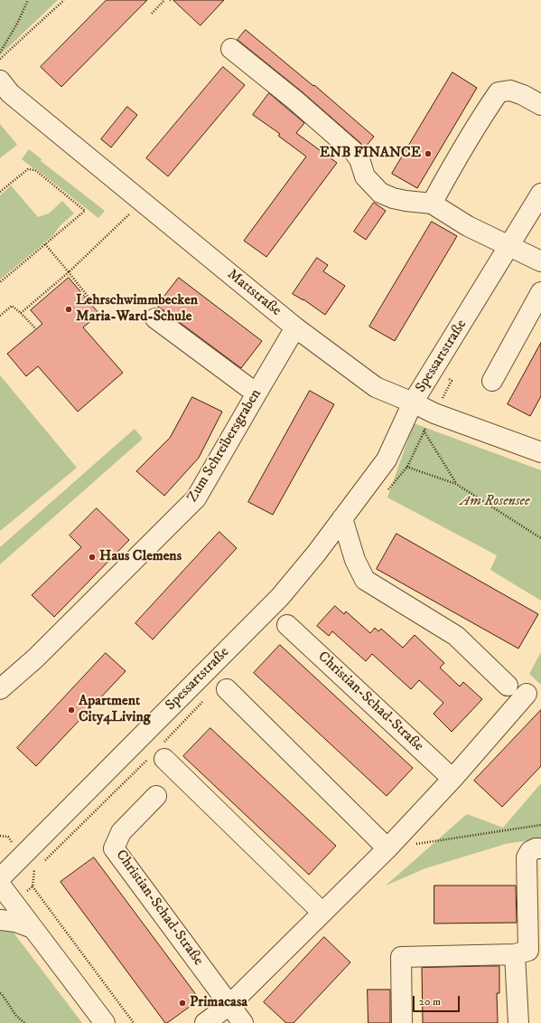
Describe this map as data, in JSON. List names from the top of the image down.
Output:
{
  "streets": {
    "street": [
      "Mattstraße",
      "Spessartstraße",
      "Zum Schreibersgraben",
      "Christian-Schad-Straße"
    ]
  },
  "crossings": [
    ["Mattstraße", "Spessartstraße"],
    ["Mattstraße", "Zum Schreibersgraben"]
  ],
  "parks": ["Am Rosensee"],
  "places": [
    "ENB FINANCE",
    "Lehrschwimmbecken Maria-Ward-Schule",
    "Haus Clemens",
    "Apartment City4Living",
    "Primacasa"
  ],
  "scale_bar": "20 m"
}
